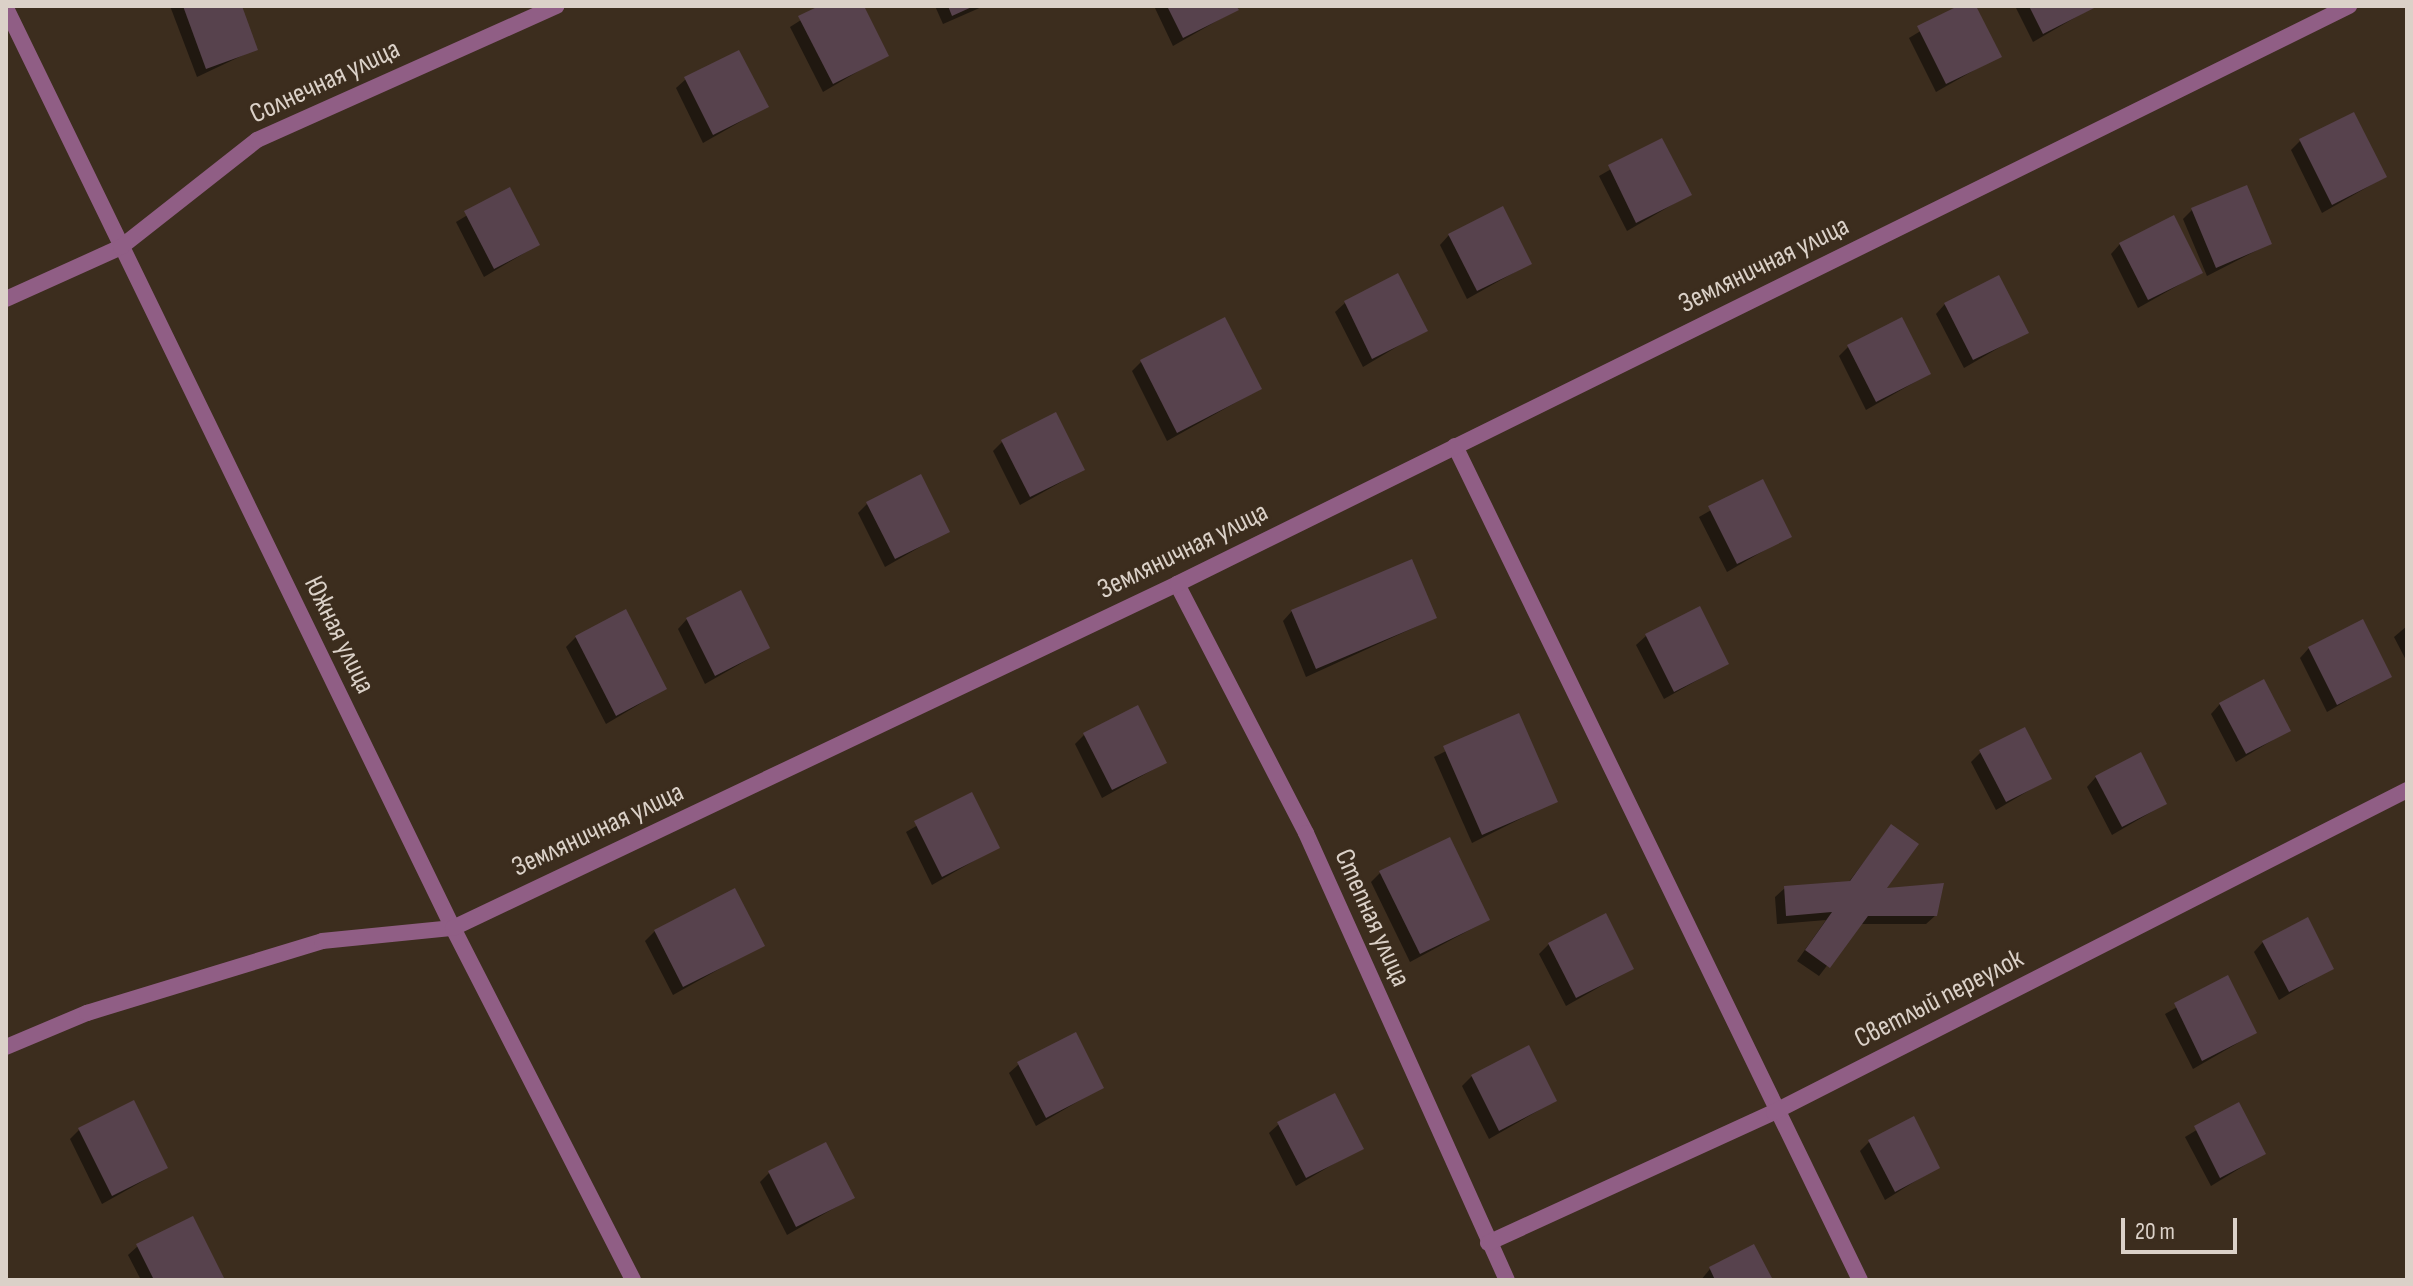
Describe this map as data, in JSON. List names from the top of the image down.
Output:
{
  "streets": {
    "street": [
      "Солнечная улица",
      "Земляничная улица",
      "Южная улица",
      "Степная улица",
      "Светлый переулок"
    ]
  },
  "crossings": [
    ["Солнечная улица", "Южная улица"],
    ["Земляничная улица", "Южная улица"],
    ["Земляничная улица", "Степная улица"],
    ["Степная улица", "Светлый переулок"]
  ],
  "scale_bar": "20 m"
}
